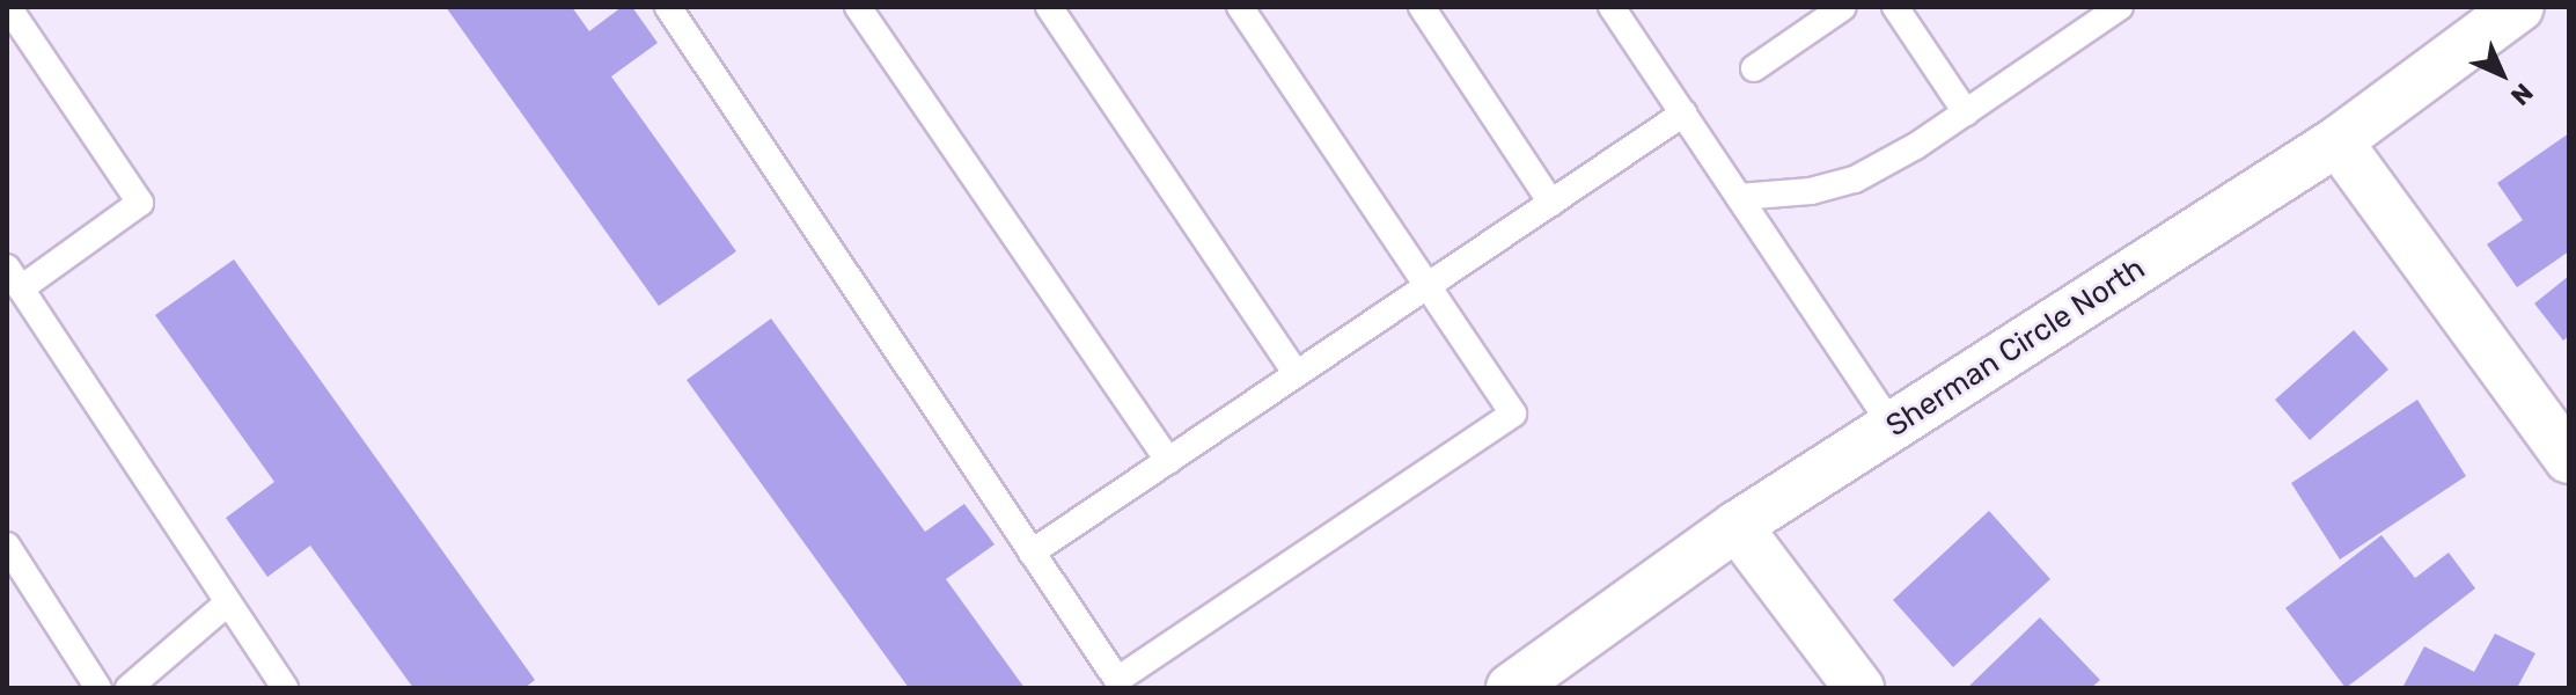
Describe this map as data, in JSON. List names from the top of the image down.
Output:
{
  "streets": {
    "street": ["Sherman Circle North"]
  },
  "north": "bottom right"
}
